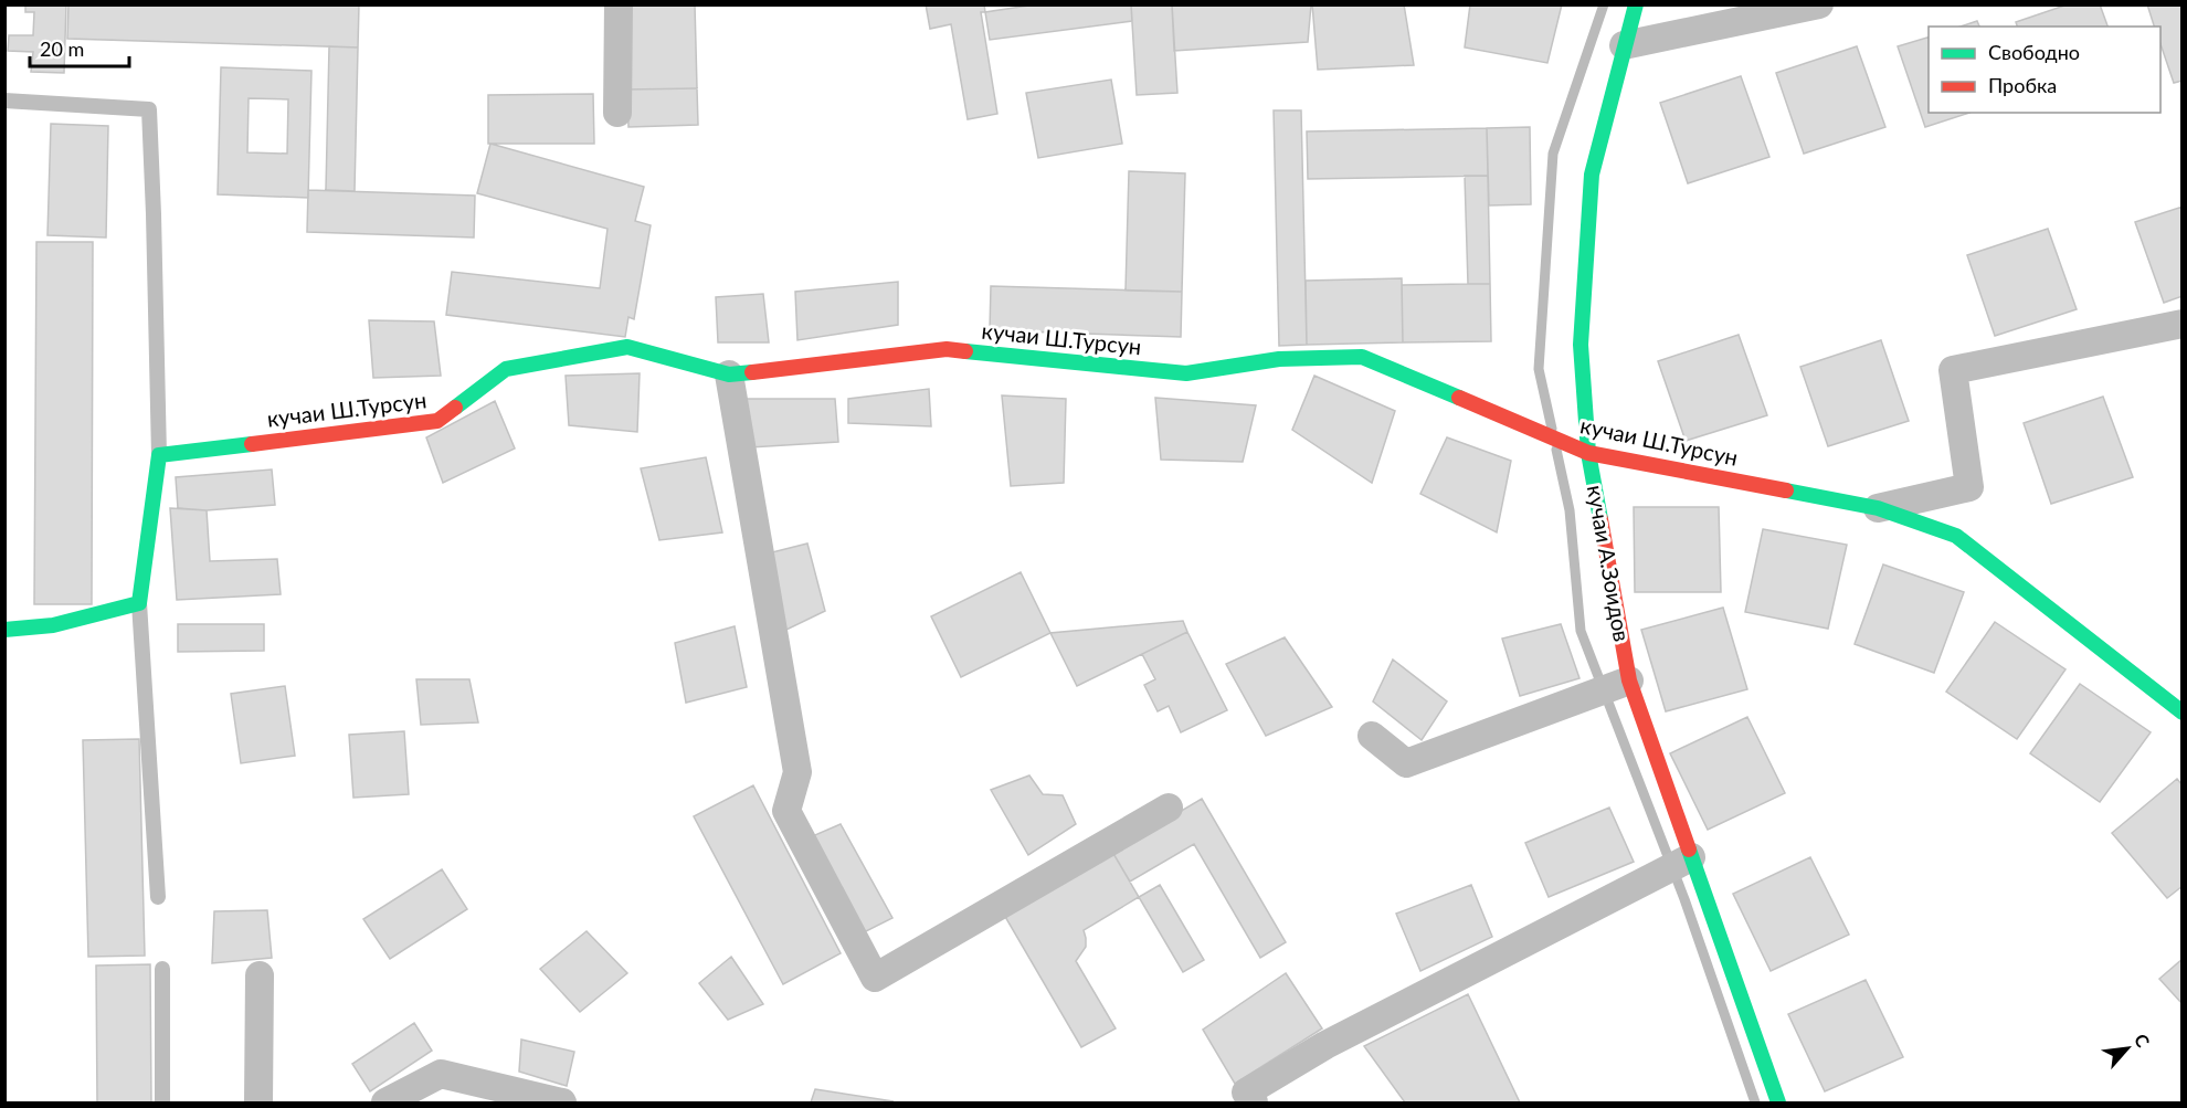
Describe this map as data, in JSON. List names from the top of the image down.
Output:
{
  "streets": {
    "street": ["кучаи Ш.Турсун", "кучаи А.Зоидов"]
  },
  "crossings": [
    ["кучаи Ш.Турсун", "кучаи А.Зоидов"]
  ],
  "legend": ["Свободно", "Пробка"],
  "scale_bar": "20 m",
  "north": "top right"
}
